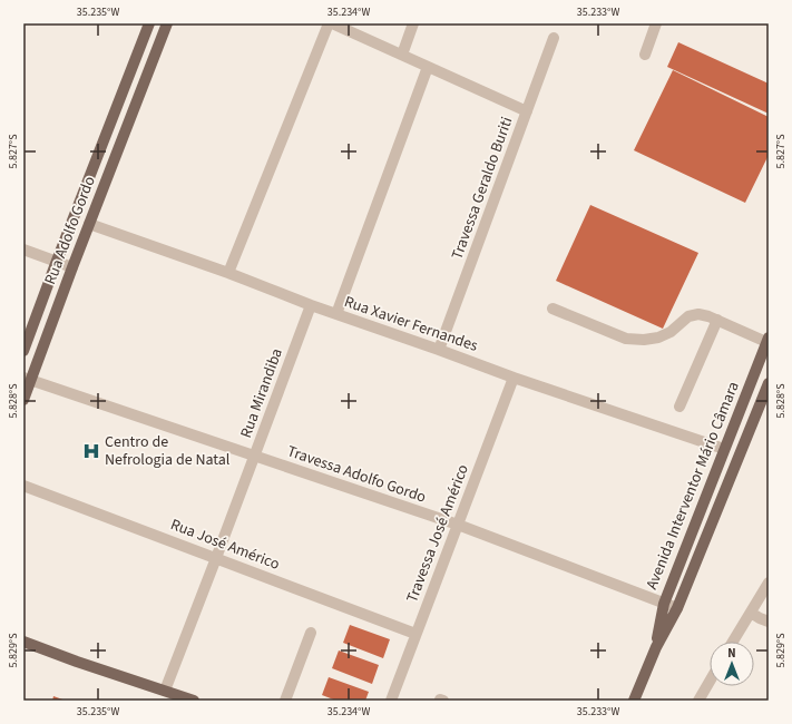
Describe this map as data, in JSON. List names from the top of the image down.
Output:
{
  "streets": {
    "main road": ["Rua Adolfo Gordo", "Avenida Interventor Mário Câmara"],
    "street": [
      "Travessa Geraldo Buriti",
      "Rua Xavier Fernandes",
      "Rua Mirandiba",
      "Travessa Adolfo Gordo",
      "Travessa José Américo",
      "Rua José Américo"
    ]
  },
  "crossings": [
    ["Travessa Geraldo Buriti", "Rua Xavier Fernandes"],
    ["Rua Adolfo Gordo", "Rua Xavier Fernandes"],
    ["Rua Adolfo Gordo", "Travessa Adolfo Gordo"],
    ["Rua Xavier Fernandes", "Rua Mirandiba"],
    ["Rua Xavier Fernandes", "Avenida Interventor Mário Câmara"],
    ["Rua Xavier Fernandes", "Travessa José Américo"],
    ["Rua Mirandiba", "Travessa Adolfo Gordo"],
    ["Rua Mirandiba", "Rua José Américo"],
    ["Travessa Adolfo Gordo", "Avenida Interventor Mário Câmara"],
    ["Travessa Adolfo Gordo", "Travessa José Américo"],
    ["Travessa José Américo", "Rua José Américo"]
  ],
  "places": {
    "hospital": ["Centro de Nefrologia de Natal"]
  },
  "north": "top",
  "coordinates": [
    "35.235°W",
    "35.234°W",
    "35.233°W",
    "5.827°S",
    "5.828°S",
    "5.829°S"
  ]
}
